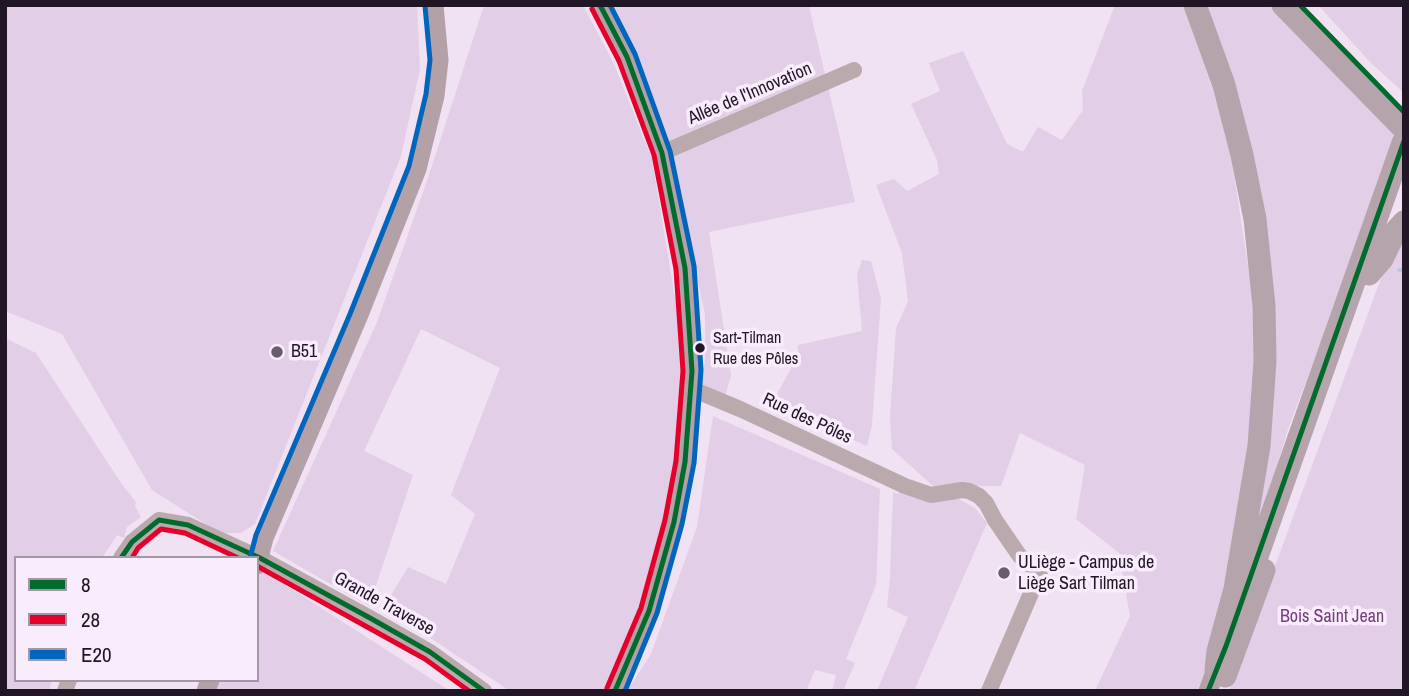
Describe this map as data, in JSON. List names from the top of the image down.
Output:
{
  "streets": {
    "street": ["Allée de l'Innovation", "Rue des Pôles", "Grande Traverse"]
  },
  "parks": ["Bois Saint Jean"],
  "places": ["Sart-Tilman Rue des Pôles", "B51", "ULiège - Campus de Liège Sart Tilman"],
  "lines": ["transit line 8", "transit line E20", "transit line 28"],
  "legend": ["8", "28", "E20"]
}
